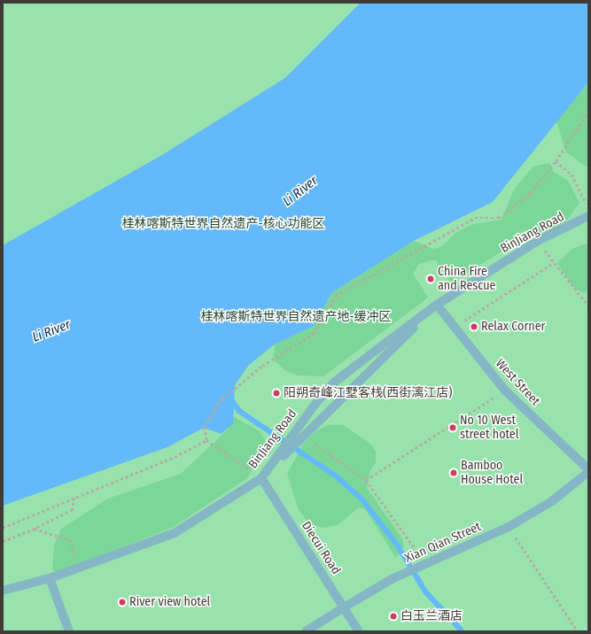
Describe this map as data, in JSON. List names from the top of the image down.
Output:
{
  "streets": {
    "street": [
      "BinJiang Road",
      "West Street",
      "Xian Qian Street",
      "Diecui Road"
    ]
  },
  "crossings": [
    ["BinJiang Road", "West Street"],
    ["BinJiang Road", "Diecui Road"],
    ["West Street", "Xian Qian Street"],
    ["Xian Qian Street", "Diecui Road"]
  ],
  "water": ["Li River"],
  "parks": ["桂林喀斯特世界自然遗产-核心功能区", "桂林喀斯特世界自然遗产地-缓冲区"],
  "places": [
    "China Fire and Rescue",
    "Relax Corner",
    "阳朔奇峰江墅客栈(西街漓江店)",
    "No 10 West street hotel",
    "Bamboo House Hotel",
    "River view hotel",
    "白玉兰酒店"
  ]
}
